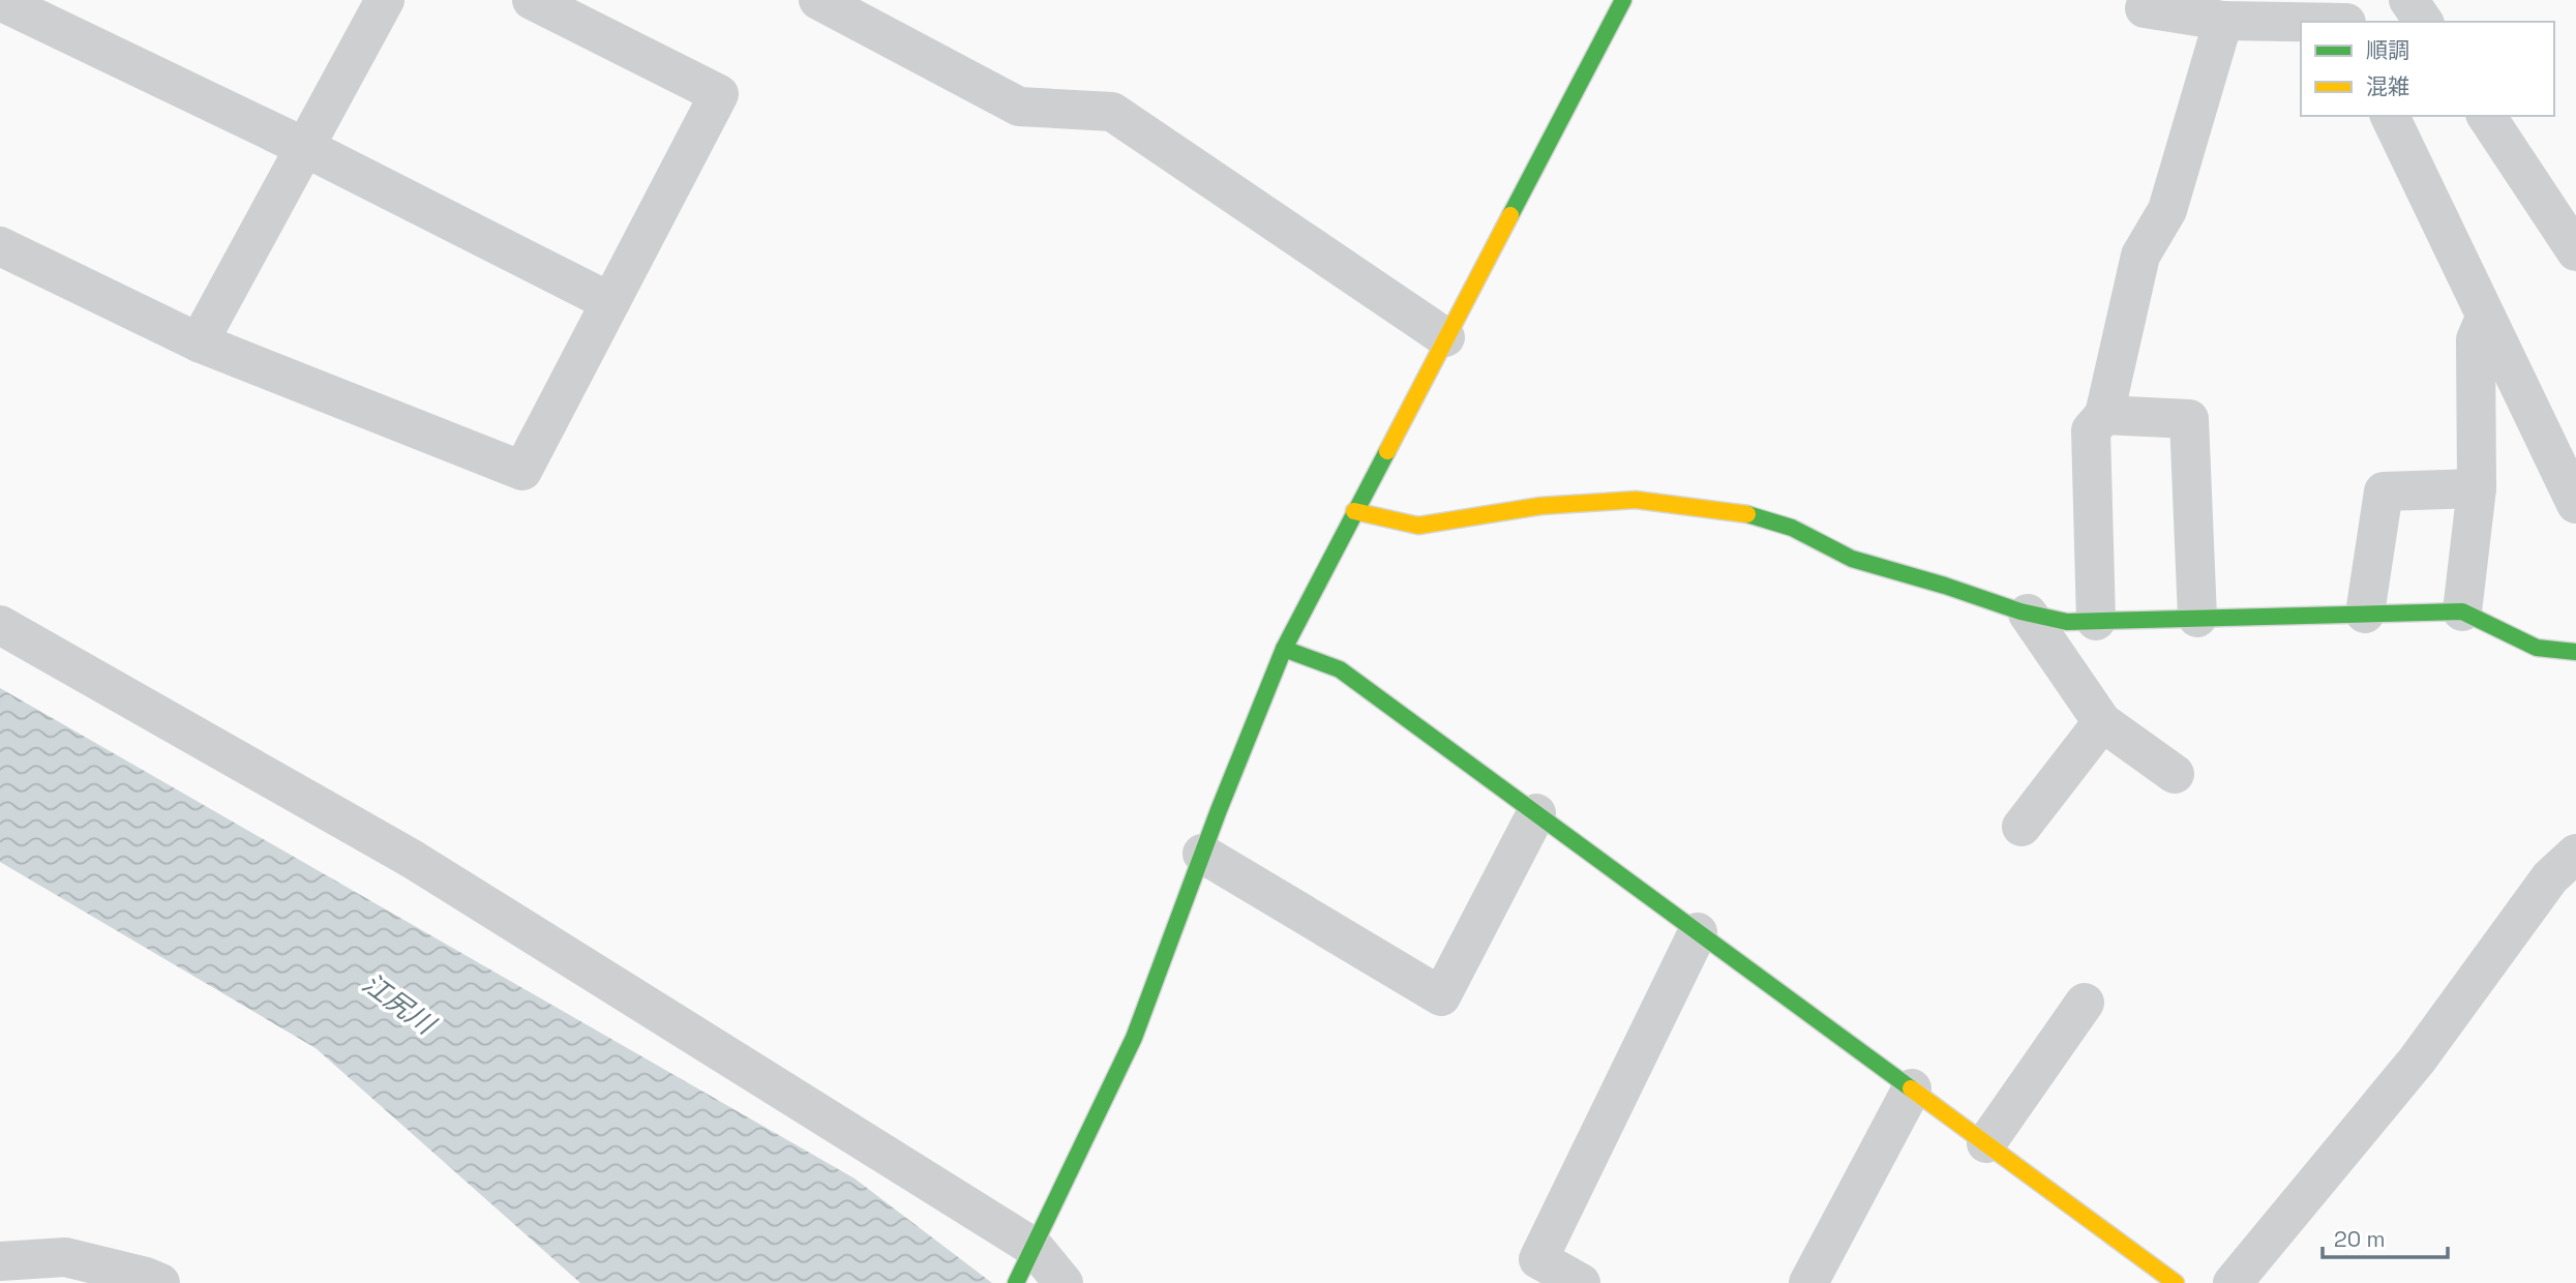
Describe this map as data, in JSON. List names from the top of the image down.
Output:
{
  "water": ["江尻川"],
  "legend": ["順調", "混雑"],
  "scale_bar": "20 m"
}
